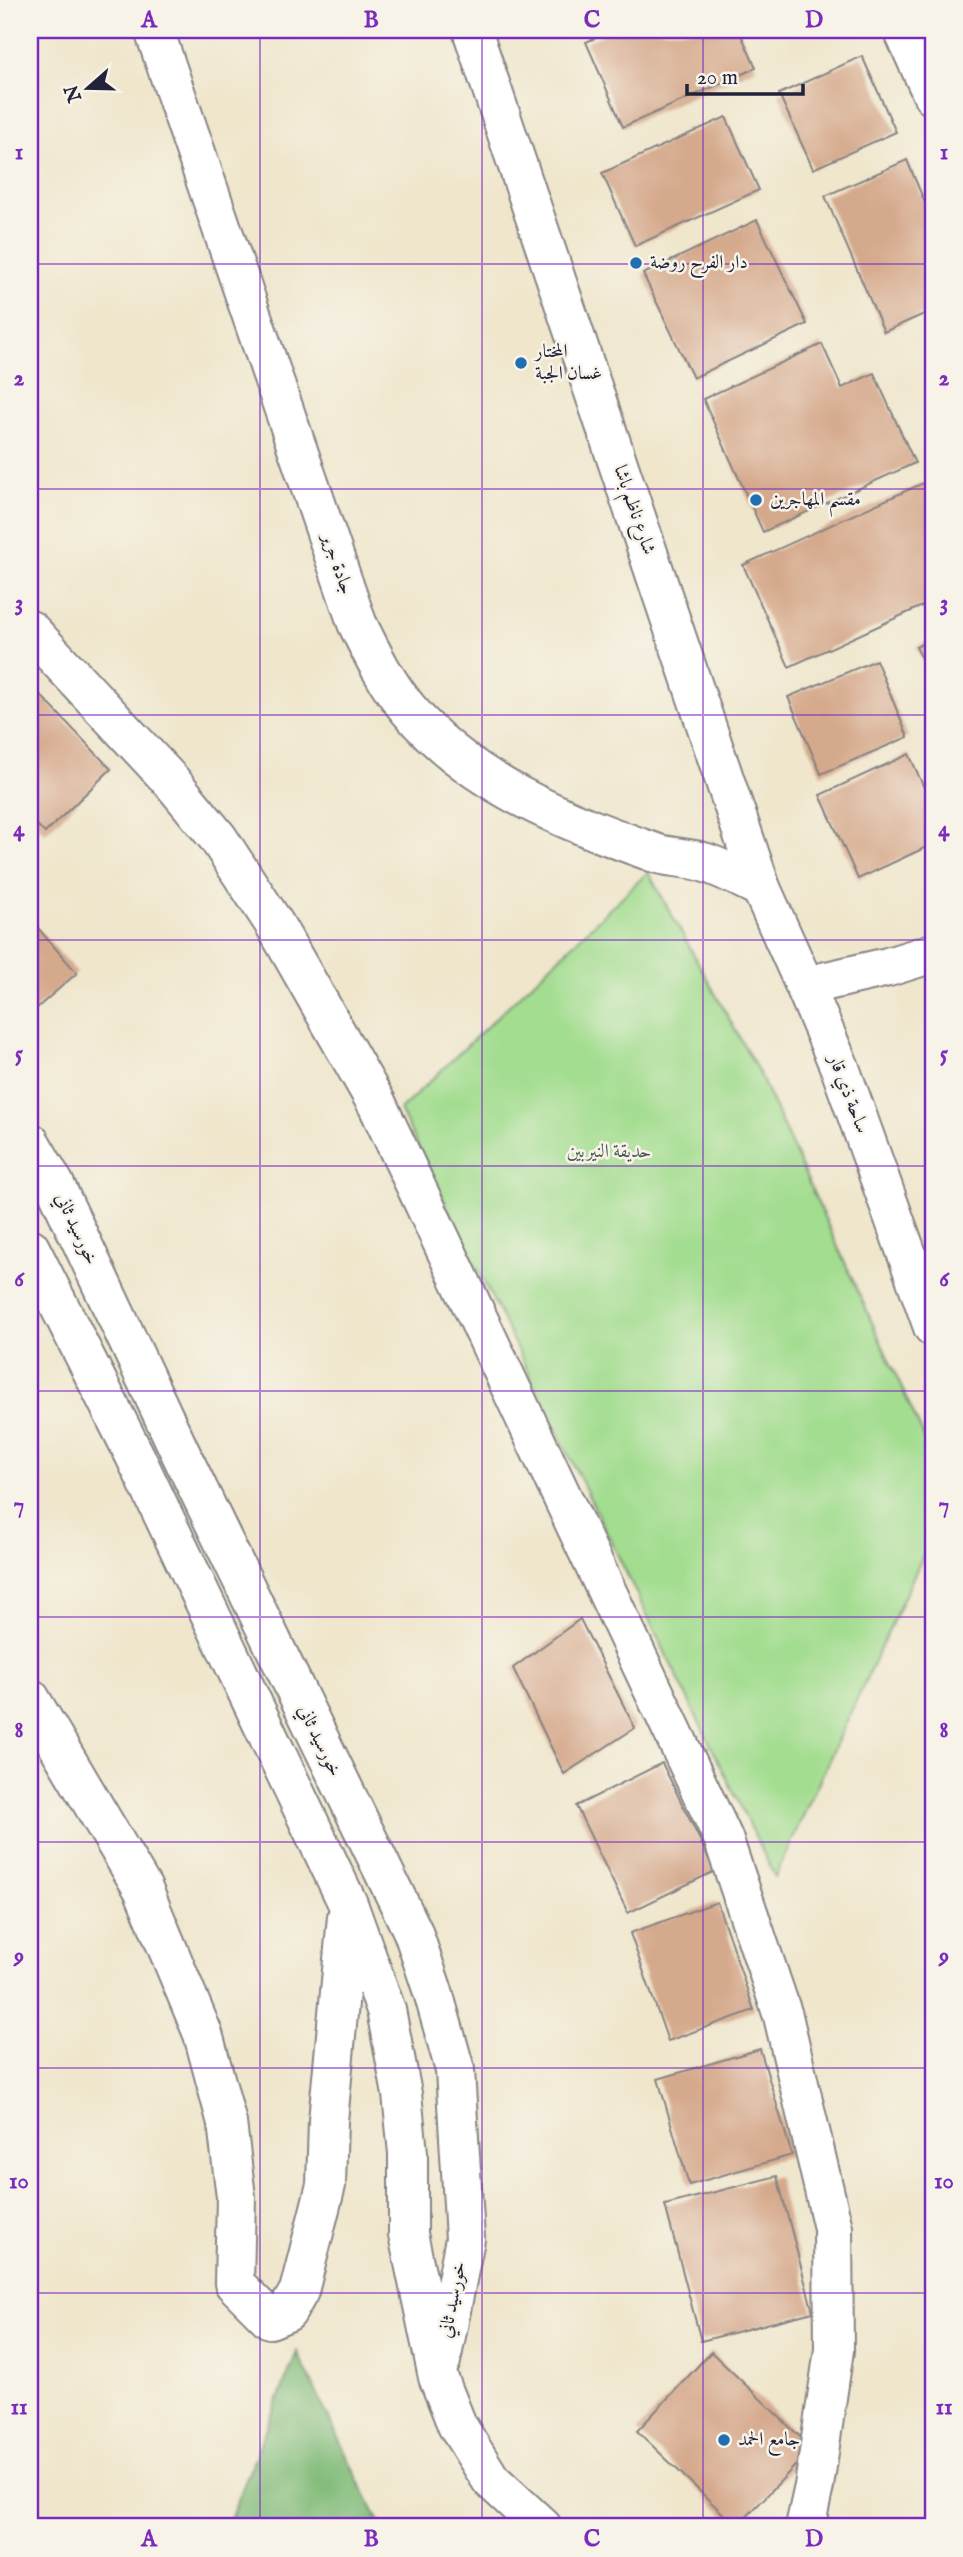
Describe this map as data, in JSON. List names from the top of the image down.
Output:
{
  "streets": {
    "street": [
      "شارع ناظم باشا",
      "جادة جرير",
      "ساحة ذي قار",
      "خورسيد ثاني"
    ]
  },
  "crossings": [
    ["شارع ناظم باشا", "جادة جرير"],
    ["شارع ناظم باشا", "ساحة ذي قار"]
  ],
  "parks": ["حديقة النيربين"],
  "places": [
    "دار الفرح روضة",
    "المختار غسان الجبة",
    "مقسم المهاجرين",
    "جامع الحمد"
  ],
  "scale_bar": "20 m",
  "north": "left",
  "grid": {
    "columns": [
      "A",
      "B",
      "C",
      "D"
    ],
    "rows": [
      "1",
      "2",
      "3",
      "4",
      "5",
      "6",
      "7",
      "8",
      "9",
      "10",
      "11"
    ]
  }
}
